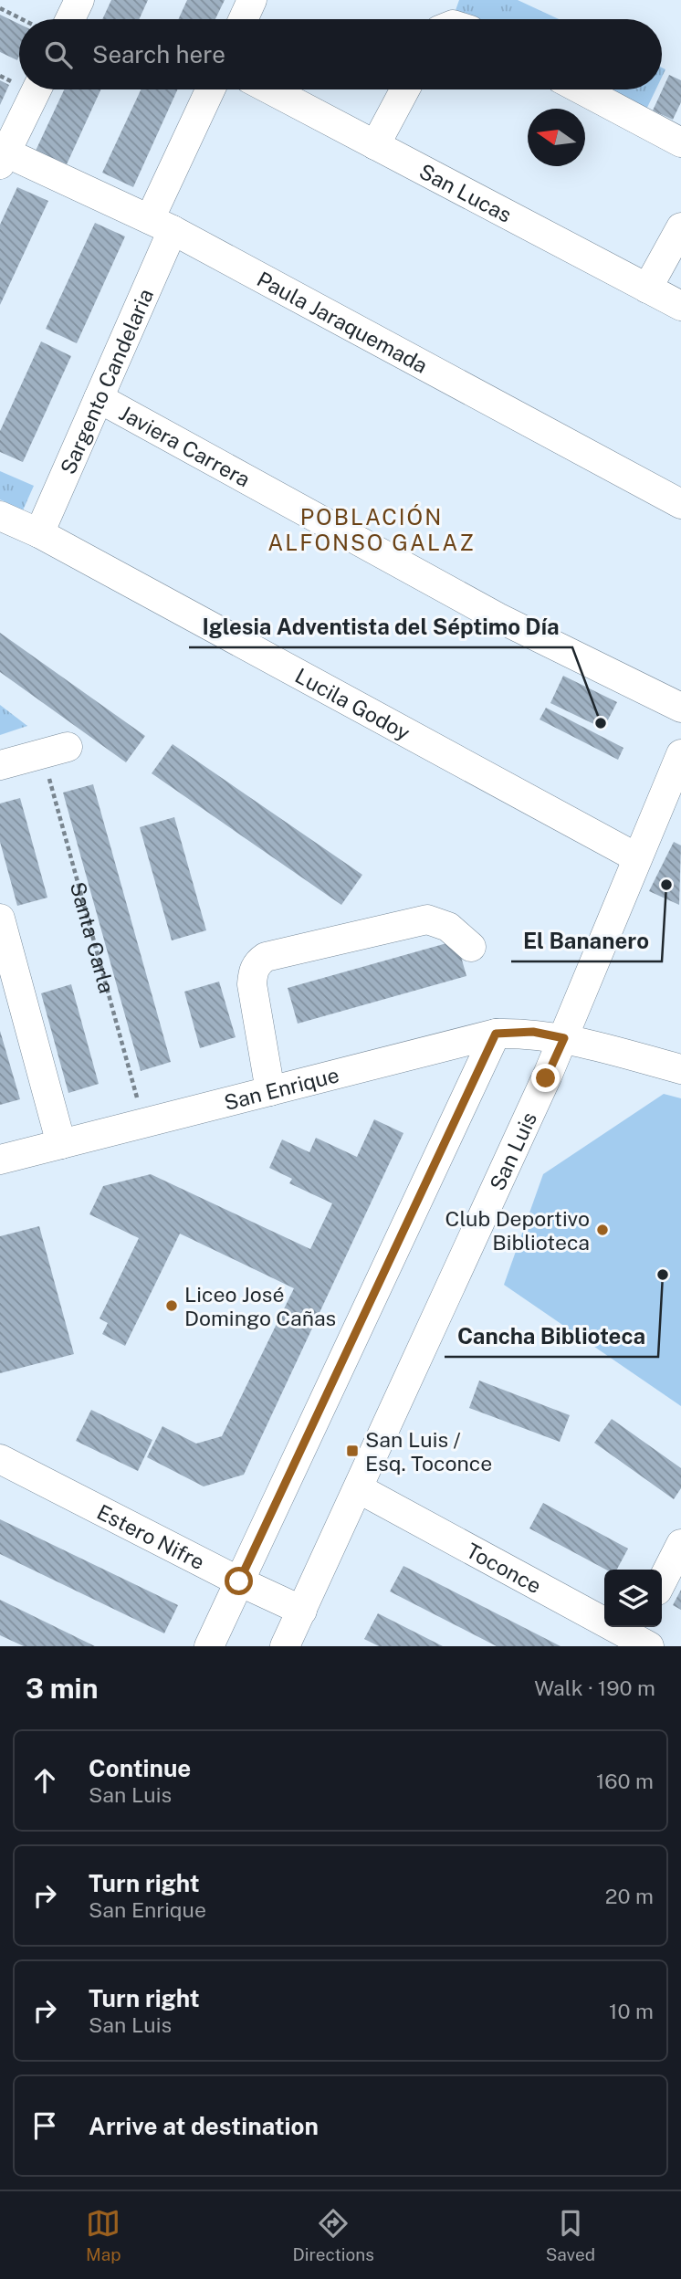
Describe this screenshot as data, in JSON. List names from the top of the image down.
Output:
{
  "streets": {
    "street": [
      "San Lucas",
      "Paula Jaraquemada",
      "Sargento Candelaria",
      "Javiera Carrera",
      "Lucila Godoy",
      "San Enrique",
      "San Luis",
      "Estero Nifre",
      "Toconce"
    ],
    "path": ["Santa Carla"]
  },
  "crossings": [
    ["Paula Jaraquemada", "Sargento Candelaria"],
    ["Sargento Candelaria", "Javiera Carrera"],
    ["Sargento Candelaria", "Lucila Godoy"],
    ["Lucila Godoy", "San Luis"],
    ["Santa Carla", "San Enrique"],
    ["San Enrique", "San Luis"],
    ["San Luis", "Estero Nifre"],
    ["San Luis", "Toconce"]
  ],
  "districts": ["POBLACIÓN ALFONSO GALAZ"],
  "places": {
    "other": [
      "Iglesia Adventista del Séptimo Día",
      "El Bananero",
      "Club Deportivo Biblioteca",
      "Cancha Biblioteca",
      "Liceo José Domingo Cañas"
    ],
    "transit": ["San Luis / Esq. Toconce"]
  },
  "north": "left",
  "page": {
    "search": "Search here",
    "heading": ["3 min", "Walk · 190 m"],
    "list": [
      ["Continue", "San Luis", "160 m"],
      ["Turn right", "San Enrique", "20 m"],
      ["Turn right", "San Luis", "10 m"],
      "Arrive at destination"
    ],
    "nav": ["Map", "Directions", "Saved"]
  }
}
